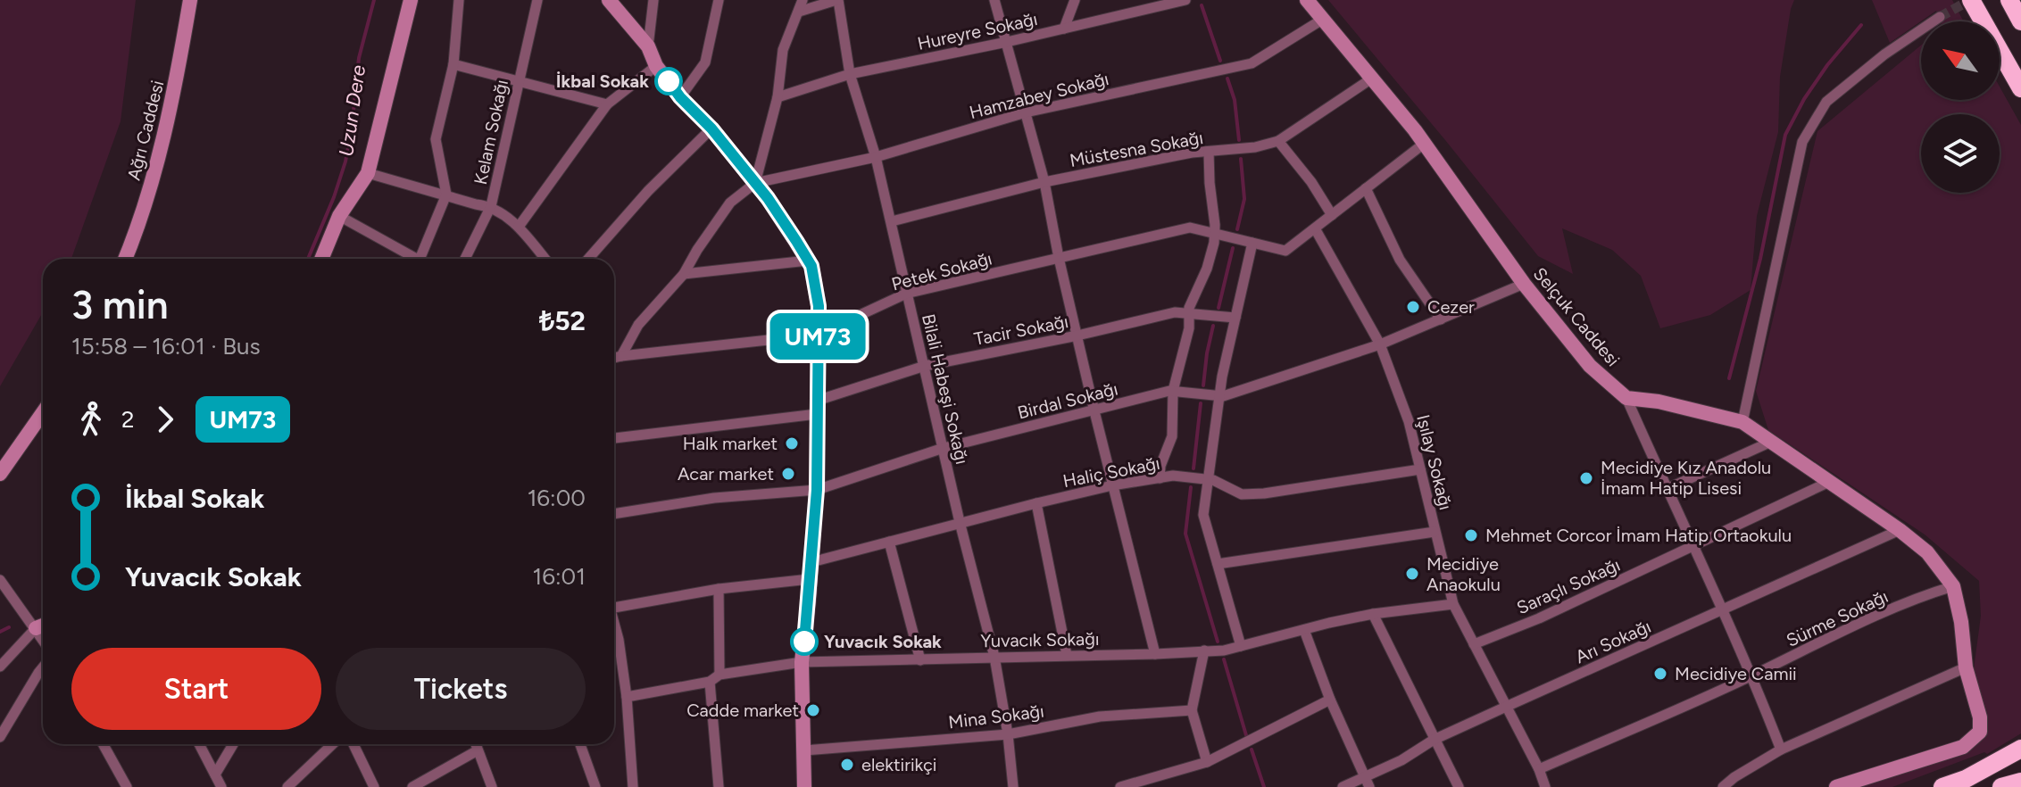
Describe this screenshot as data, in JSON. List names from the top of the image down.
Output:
{
  "streets": {
    "street": [
      "Hureyre Sokağı",
      "Hamzabey Sokağı",
      "Ağrı Caddesi",
      "Kelam Sokağı",
      "Müstesna Sokağı",
      "Petek Sokağı",
      "Selçuk Caddesi",
      "Tacir Sokağı",
      "Bilali Habeşi Sokağı",
      "Birdal Sokağı",
      "Işılay Sokağı",
      "Haliç Sokağı",
      "Saraçlı Sokağı",
      "Sürme Sokağı",
      "Yuvacık Sokağı",
      "Arı Sokağı",
      "Mina Sokağı"
    ]
  },
  "crossings": [
    ["Hureyre Sokağı", "Bilali Habeşi Sokağı"],
    ["Hamzabey Sokağı", "Selçuk Caddesi"],
    ["Hamzabey Sokağı", "Bilali Habeşi Sokağı"],
    ["Müstesna Sokağı", "Selçuk Caddesi"],
    ["Müstesna Sokağı", "Bilali Habeşi Sokağı"],
    ["Petek Sokağı", "Bilali Habeşi Sokağı"],
    ["Petek Sokağı", "Işılay Sokağı"],
    ["Selçuk Caddesi", "Birdal Sokağı"],
    ["Tacir Sokağı", "Bilali Habeşi Sokağı"],
    ["Bilali Habeşi Sokağı", "Birdal Sokağı"],
    ["Bilali Habeşi Sokağı", "Haliç Sokağı"],
    ["Bilali Habeşi Sokağı", "Yuvacık Sokağı"],
    ["Bilali Habeşi Sokağı", "Mina Sokağı"],
    ["Birdal Sokağı", "Işılay Sokağı"],
    ["Işılay Sokağı", "Haliç Sokağı"],
    ["Işılay Sokağı", "Saraçlı Sokağı"],
    ["Işılay Sokağı", "Sürme Sokağı"],
    ["Işılay Sokağı", "Yuvacık Sokağı"],
    ["Işılay Sokağı", "Arı Sokağı"]
  ],
  "water": ["Uzun Dere"],
  "places": [
    "İkbal Sokak",
    "Cezer",
    "Halk market",
    "Acar market",
    "Mecidiye Kız Anadolu İmam Hatip Lisesi",
    "Mehmet Corcor İmam Hatip Ortaokulu",
    "Mecidiye Anaokulu",
    "Yuvacık Sokak",
    "Mecidiye Camii",
    "Cadde market",
    "elektirikçi"
  ],
  "lines": ["bus line UM73"],
  "north": "top left",
  "page": {
    "on_map": "UM73",
    "heading": ["3 min", "15:58 – 16:01 · Bus", "₺52"],
    "legs": ["2", "UM73"],
    "list": [
      {
        "name": "İkbal Sokak",
        "value": "16:00"
      },
      {
        "name": "Yuvacık Sokak",
        "value": "16:01"
      }
    ],
    "buttons": ["Start", "Tickets"]
  }
}
